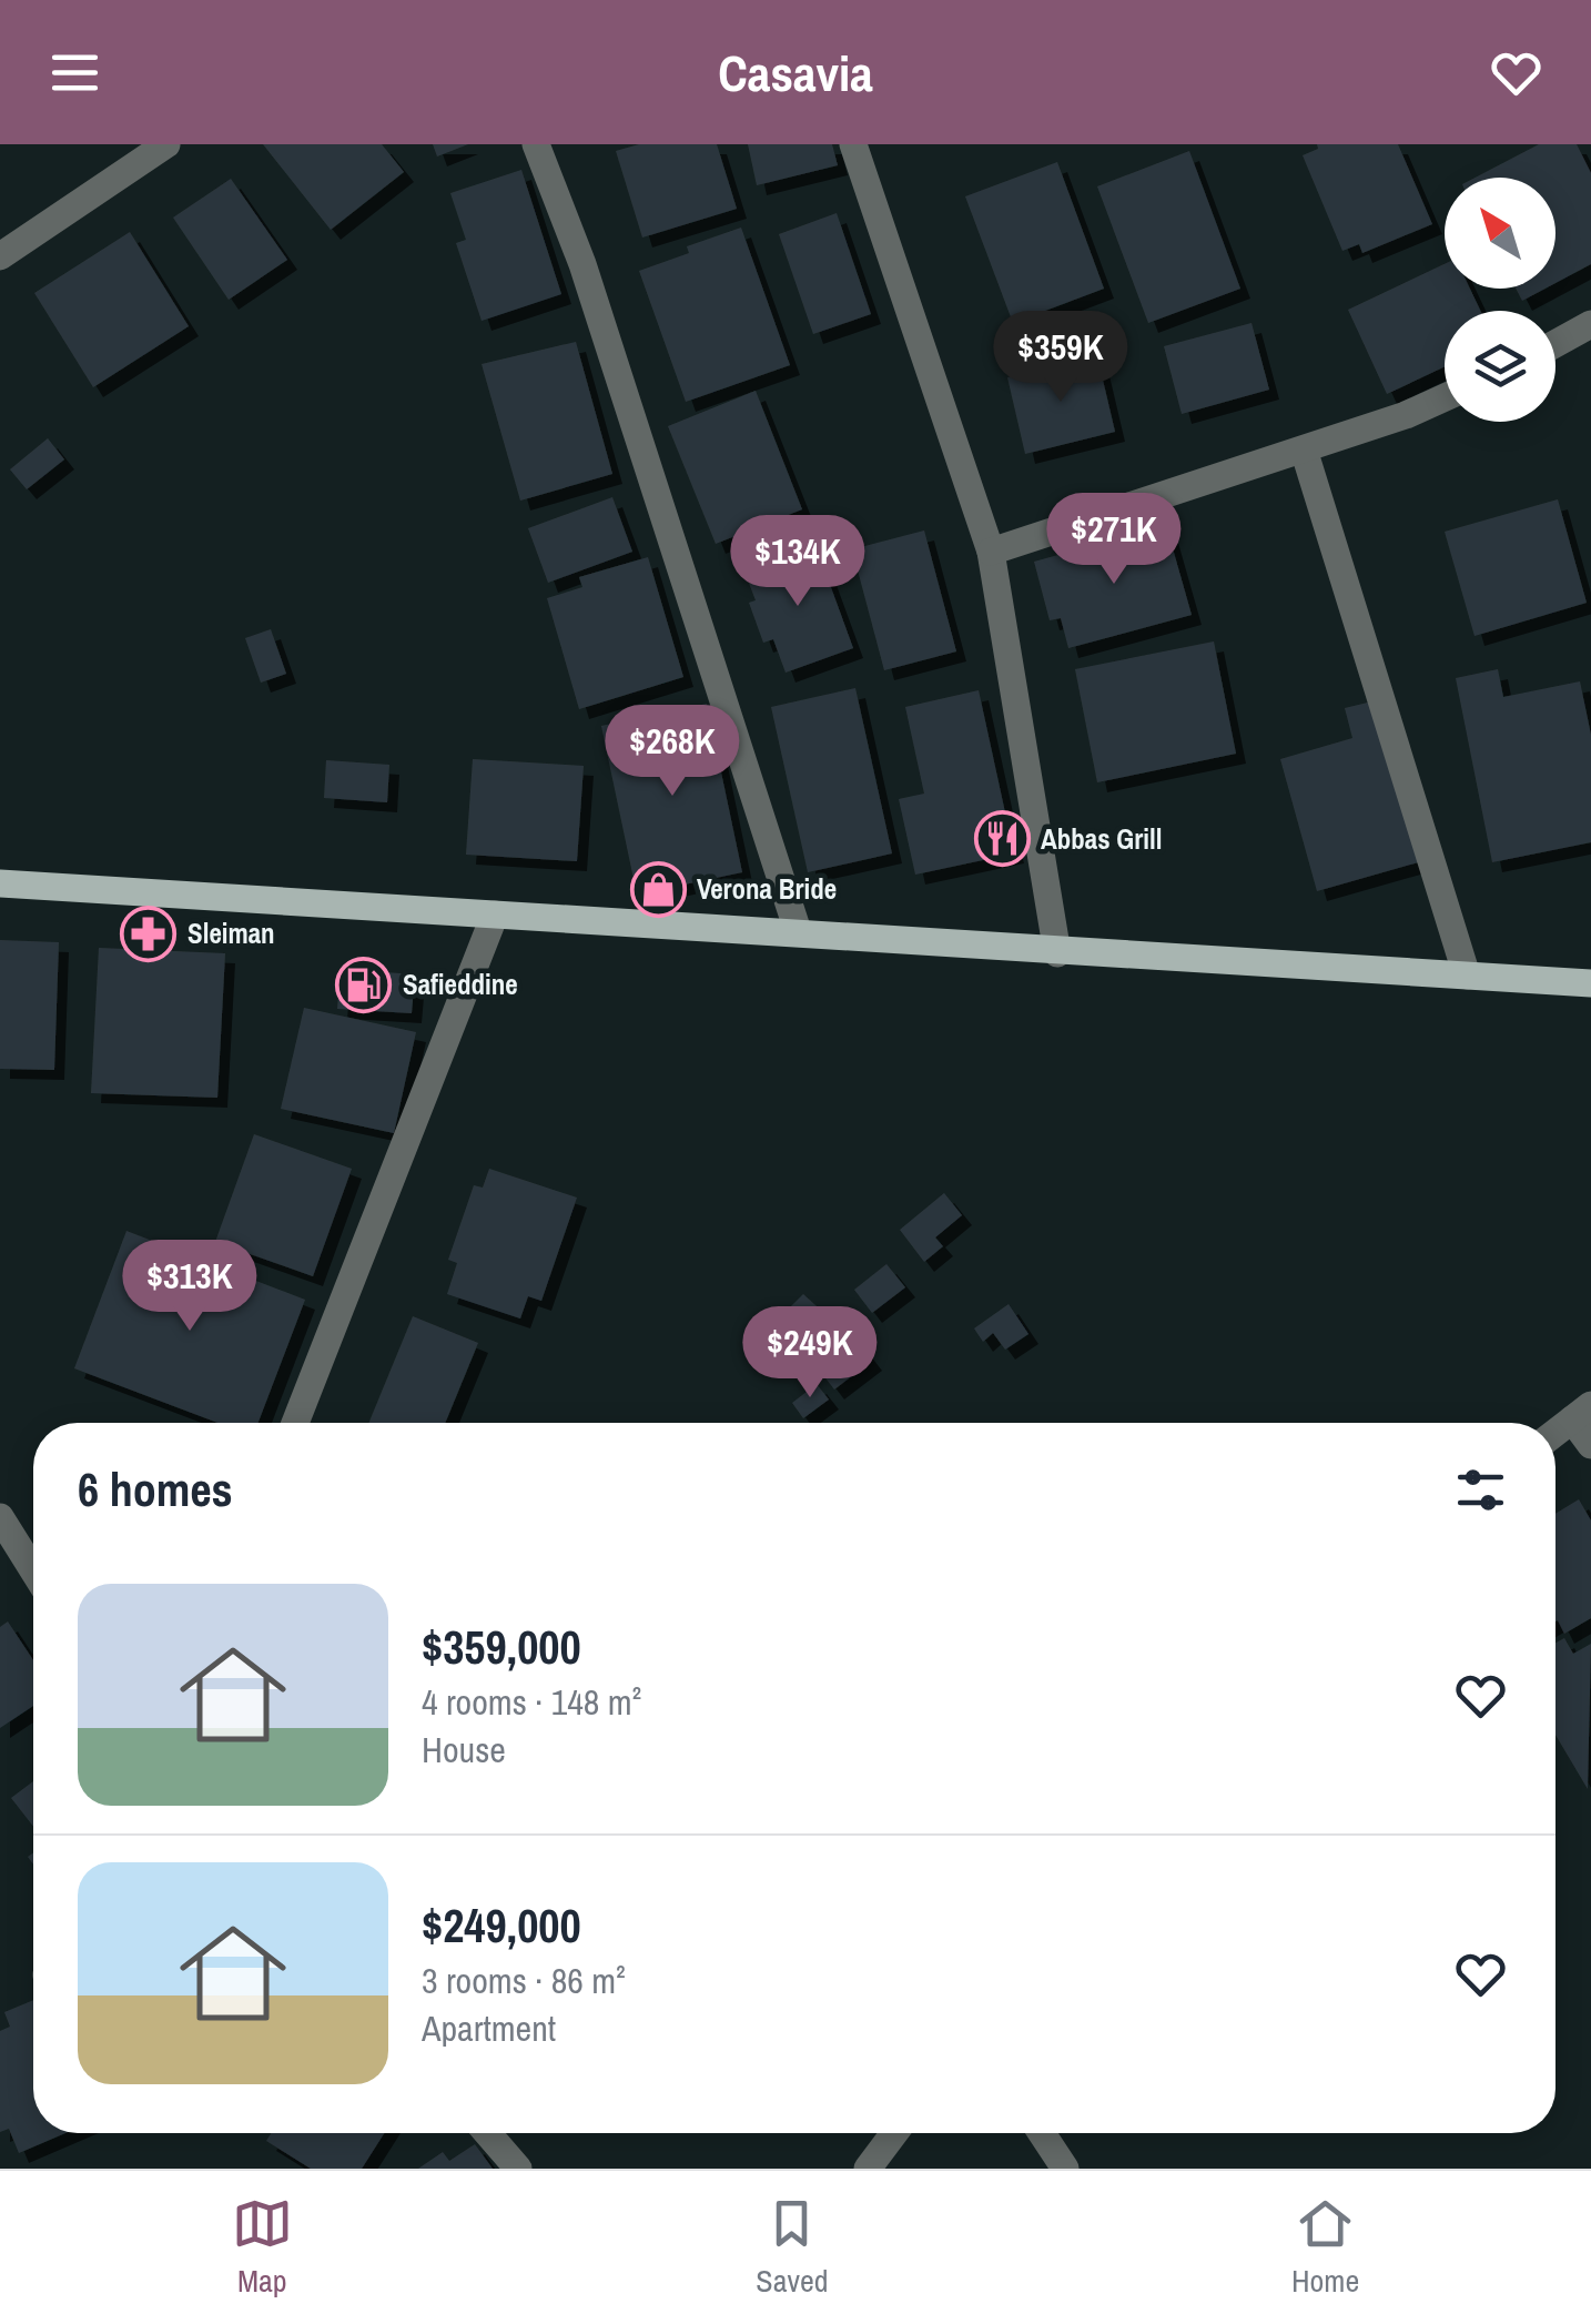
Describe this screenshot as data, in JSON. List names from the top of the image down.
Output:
{
  "places": {
    "restaurant": ["Abbas Grill"],
    "shop": ["Verona Bride"],
    "pharmacy": ["Sleiman"],
    "fuel station": ["Safieddine"]
  },
  "north": "top left",
  "page": {
    "header": "Casavia",
    "price": [
      "$359K",
      "$271K",
      "$134K",
      "$268K",
      "$313K",
      "$249K"
    ],
    "heading": "6 homes",
    "list": [
      {
        "name": "$359,000",
        "note": "4 rooms · 148 m² · House"
      },
      {
        "name": "$249,000",
        "note": "3 rooms · 86 m² · Apartment"
      }
    ],
    "tabs": ["Map", "Saved", "Home"]
  }
}
